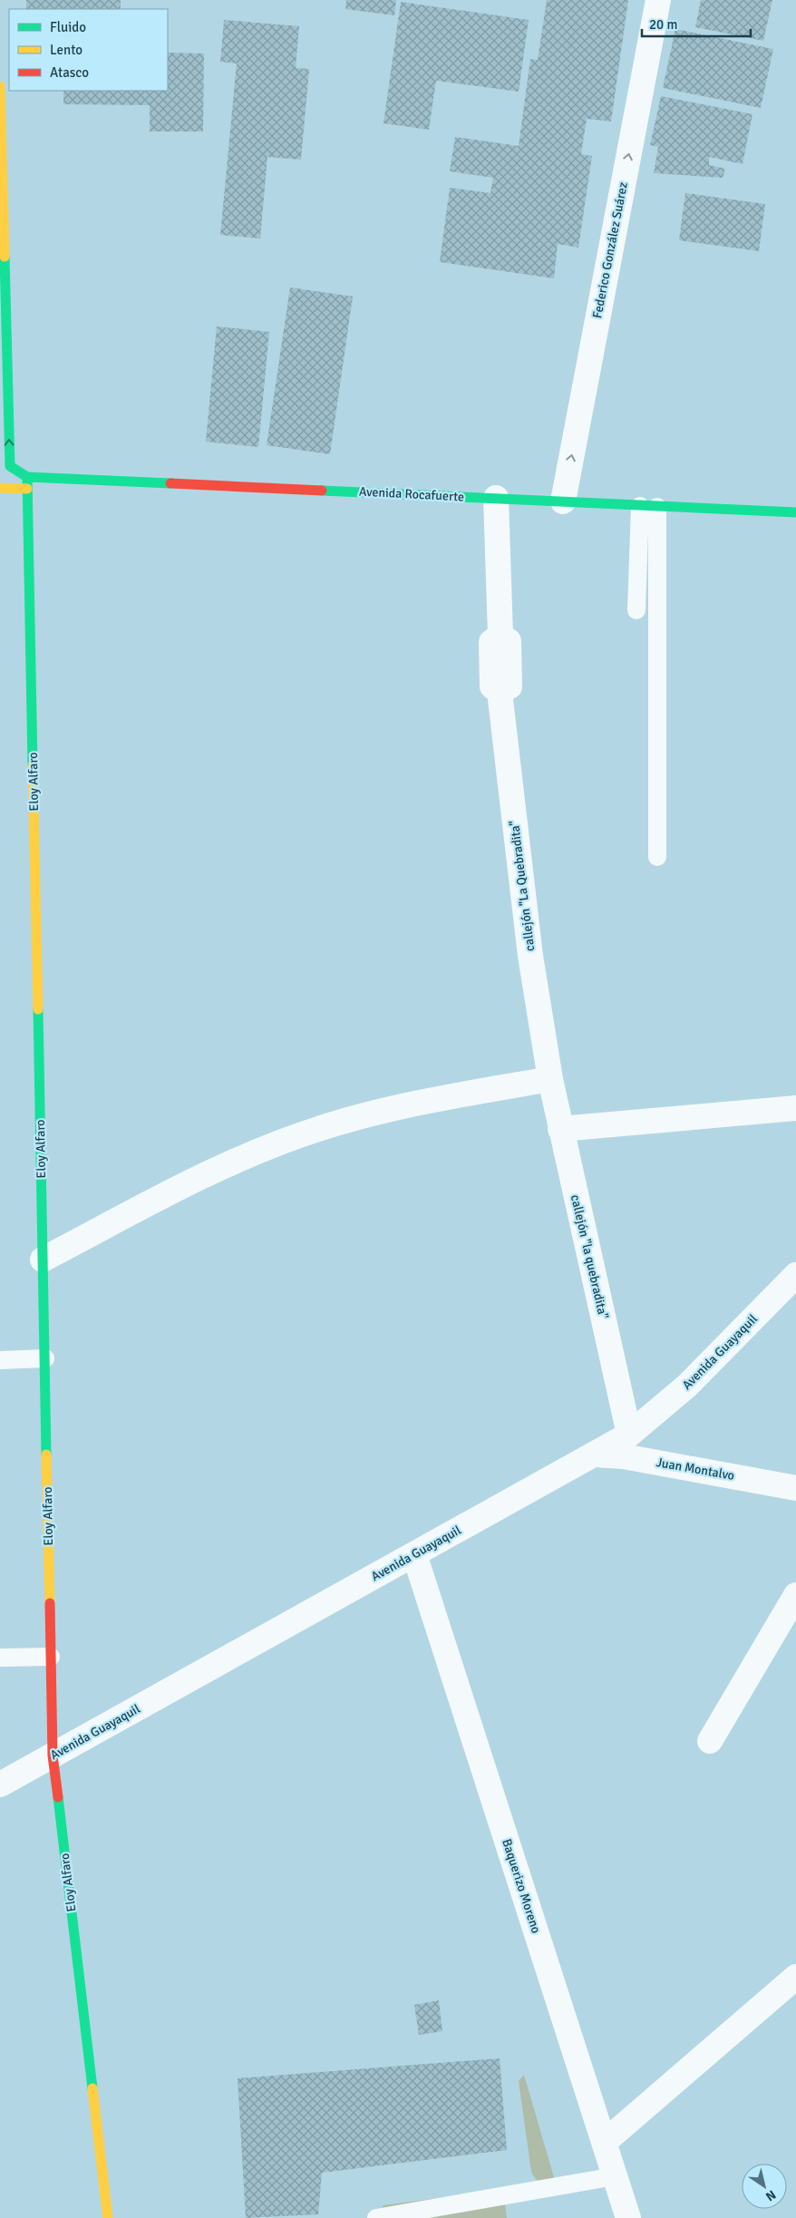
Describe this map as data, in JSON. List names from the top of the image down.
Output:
{
  "streets": {
    "street": [
      "Federico González Suárez",
      "Avenida Rocafuerte",
      "Eloy Alfaro",
      "callejón \"La Quebradita\"",
      "callejón \"la quebradita\"",
      "Avenida Guayaquil",
      "Juan Montalvo",
      "Baquerizo Moreno"
    ]
  },
  "crossings": [
    ["Federico González Suárez", "Avenida Rocafuerte"],
    ["Avenida Rocafuerte", "Eloy Alfaro"],
    ["Avenida Rocafuerte", "callejón \"La Quebradita\""],
    ["Eloy Alfaro", "Avenida Guayaquil"],
    ["callejón \"La Quebradita\"", "callejón \"la quebradita\""],
    ["callejón \"la quebradita\"", "Avenida Guayaquil"],
    ["Avenida Guayaquil", "Juan Montalvo"],
    ["Avenida Guayaquil", "Baquerizo Moreno"]
  ],
  "one_way": ["Federico González Suárez"],
  "legend": ["Fluido", "Lento", "Atasco"],
  "scale_bar": "20 m",
  "north": "bottom right"
}
